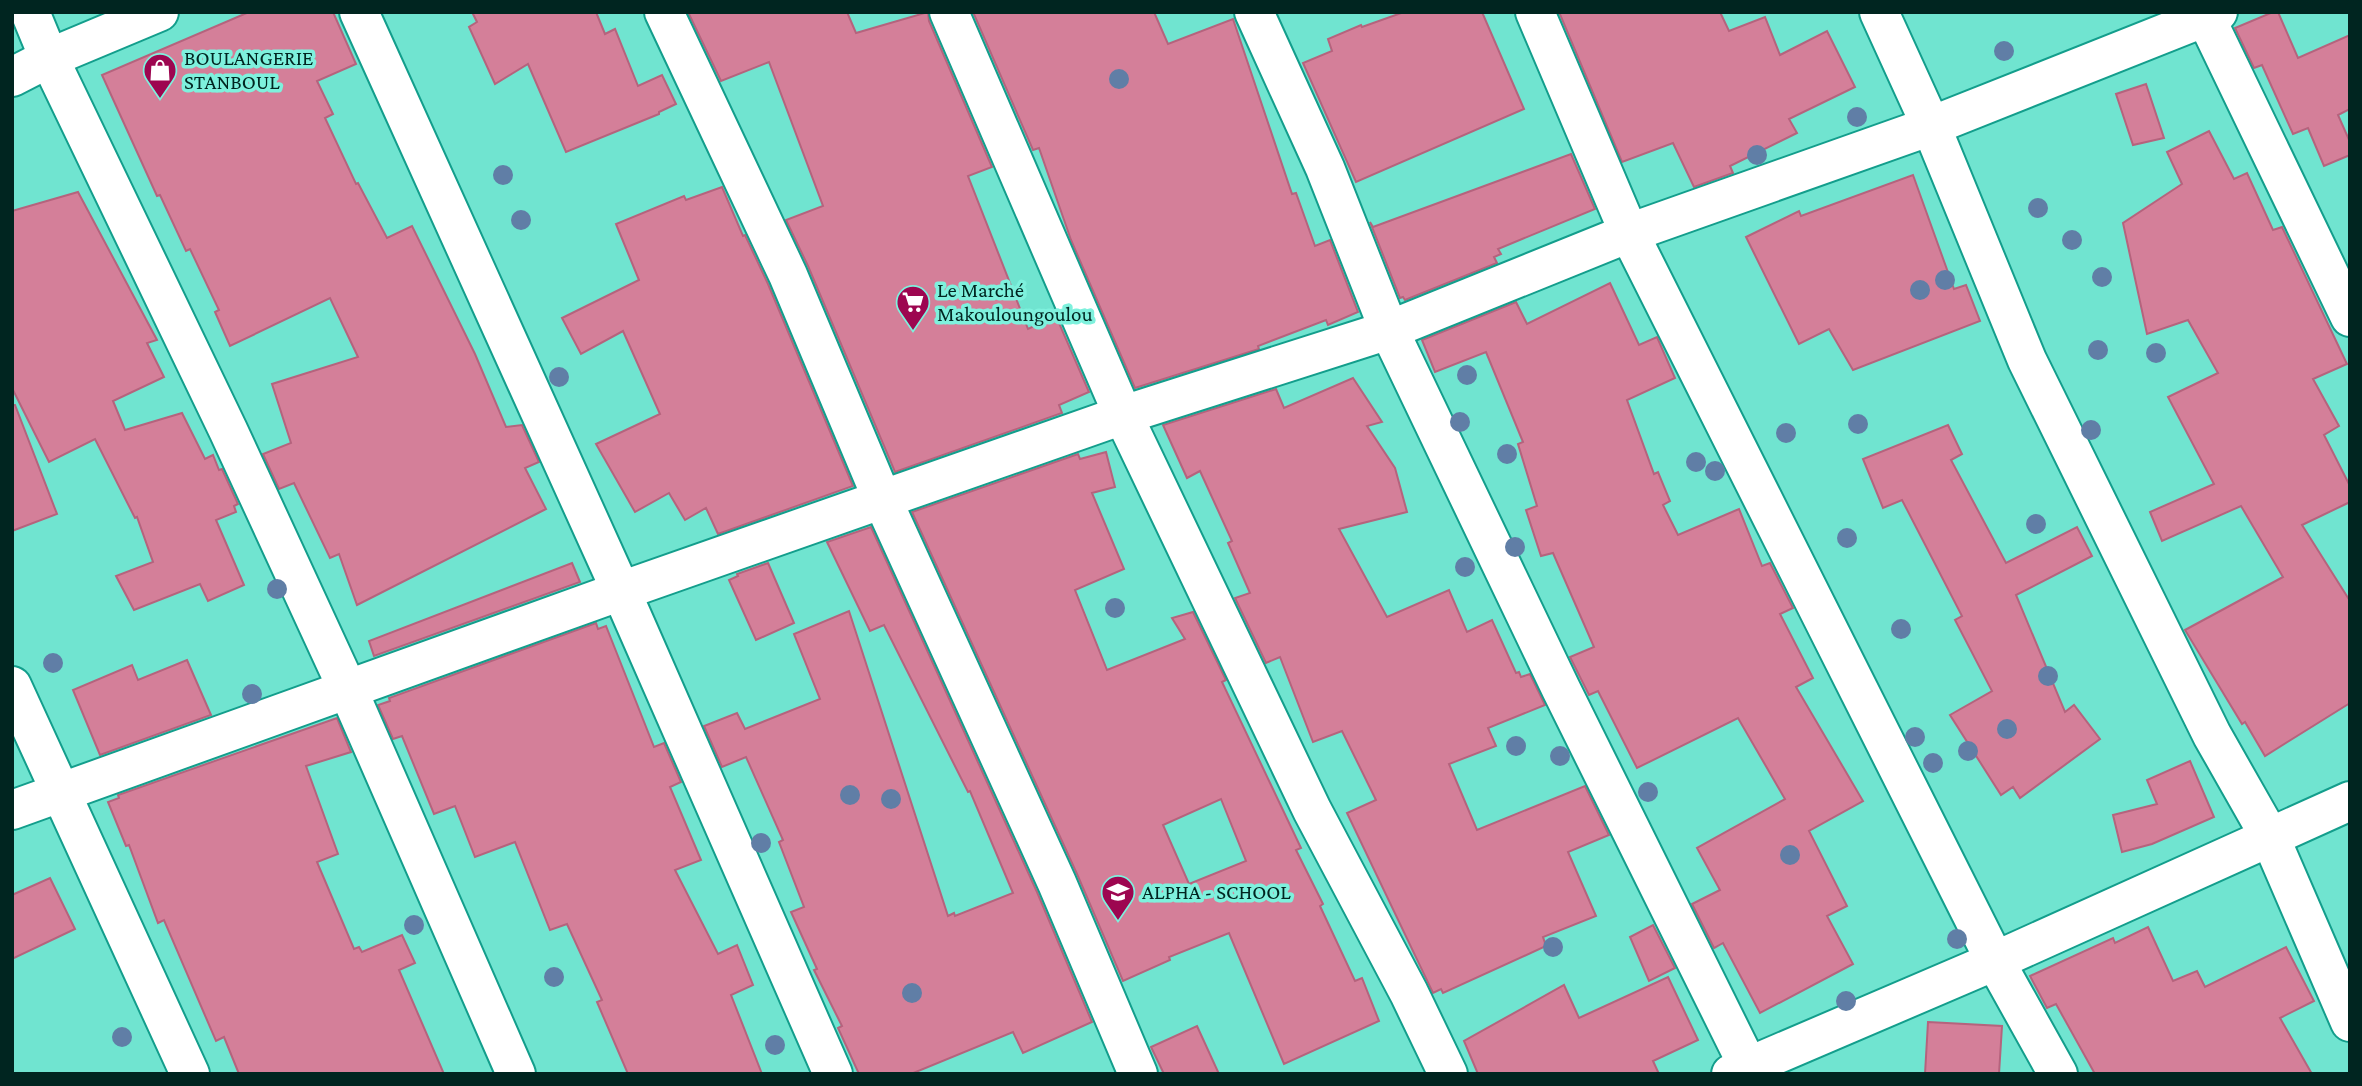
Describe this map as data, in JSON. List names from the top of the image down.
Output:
{
  "places": {
    "shop": ["BOULANGERIE STANBOUL"],
    "supermarket": ["Le Marché Makouloungoulou"],
    "school or university": ["ALPHA - SCHOOL"]
  }
}
